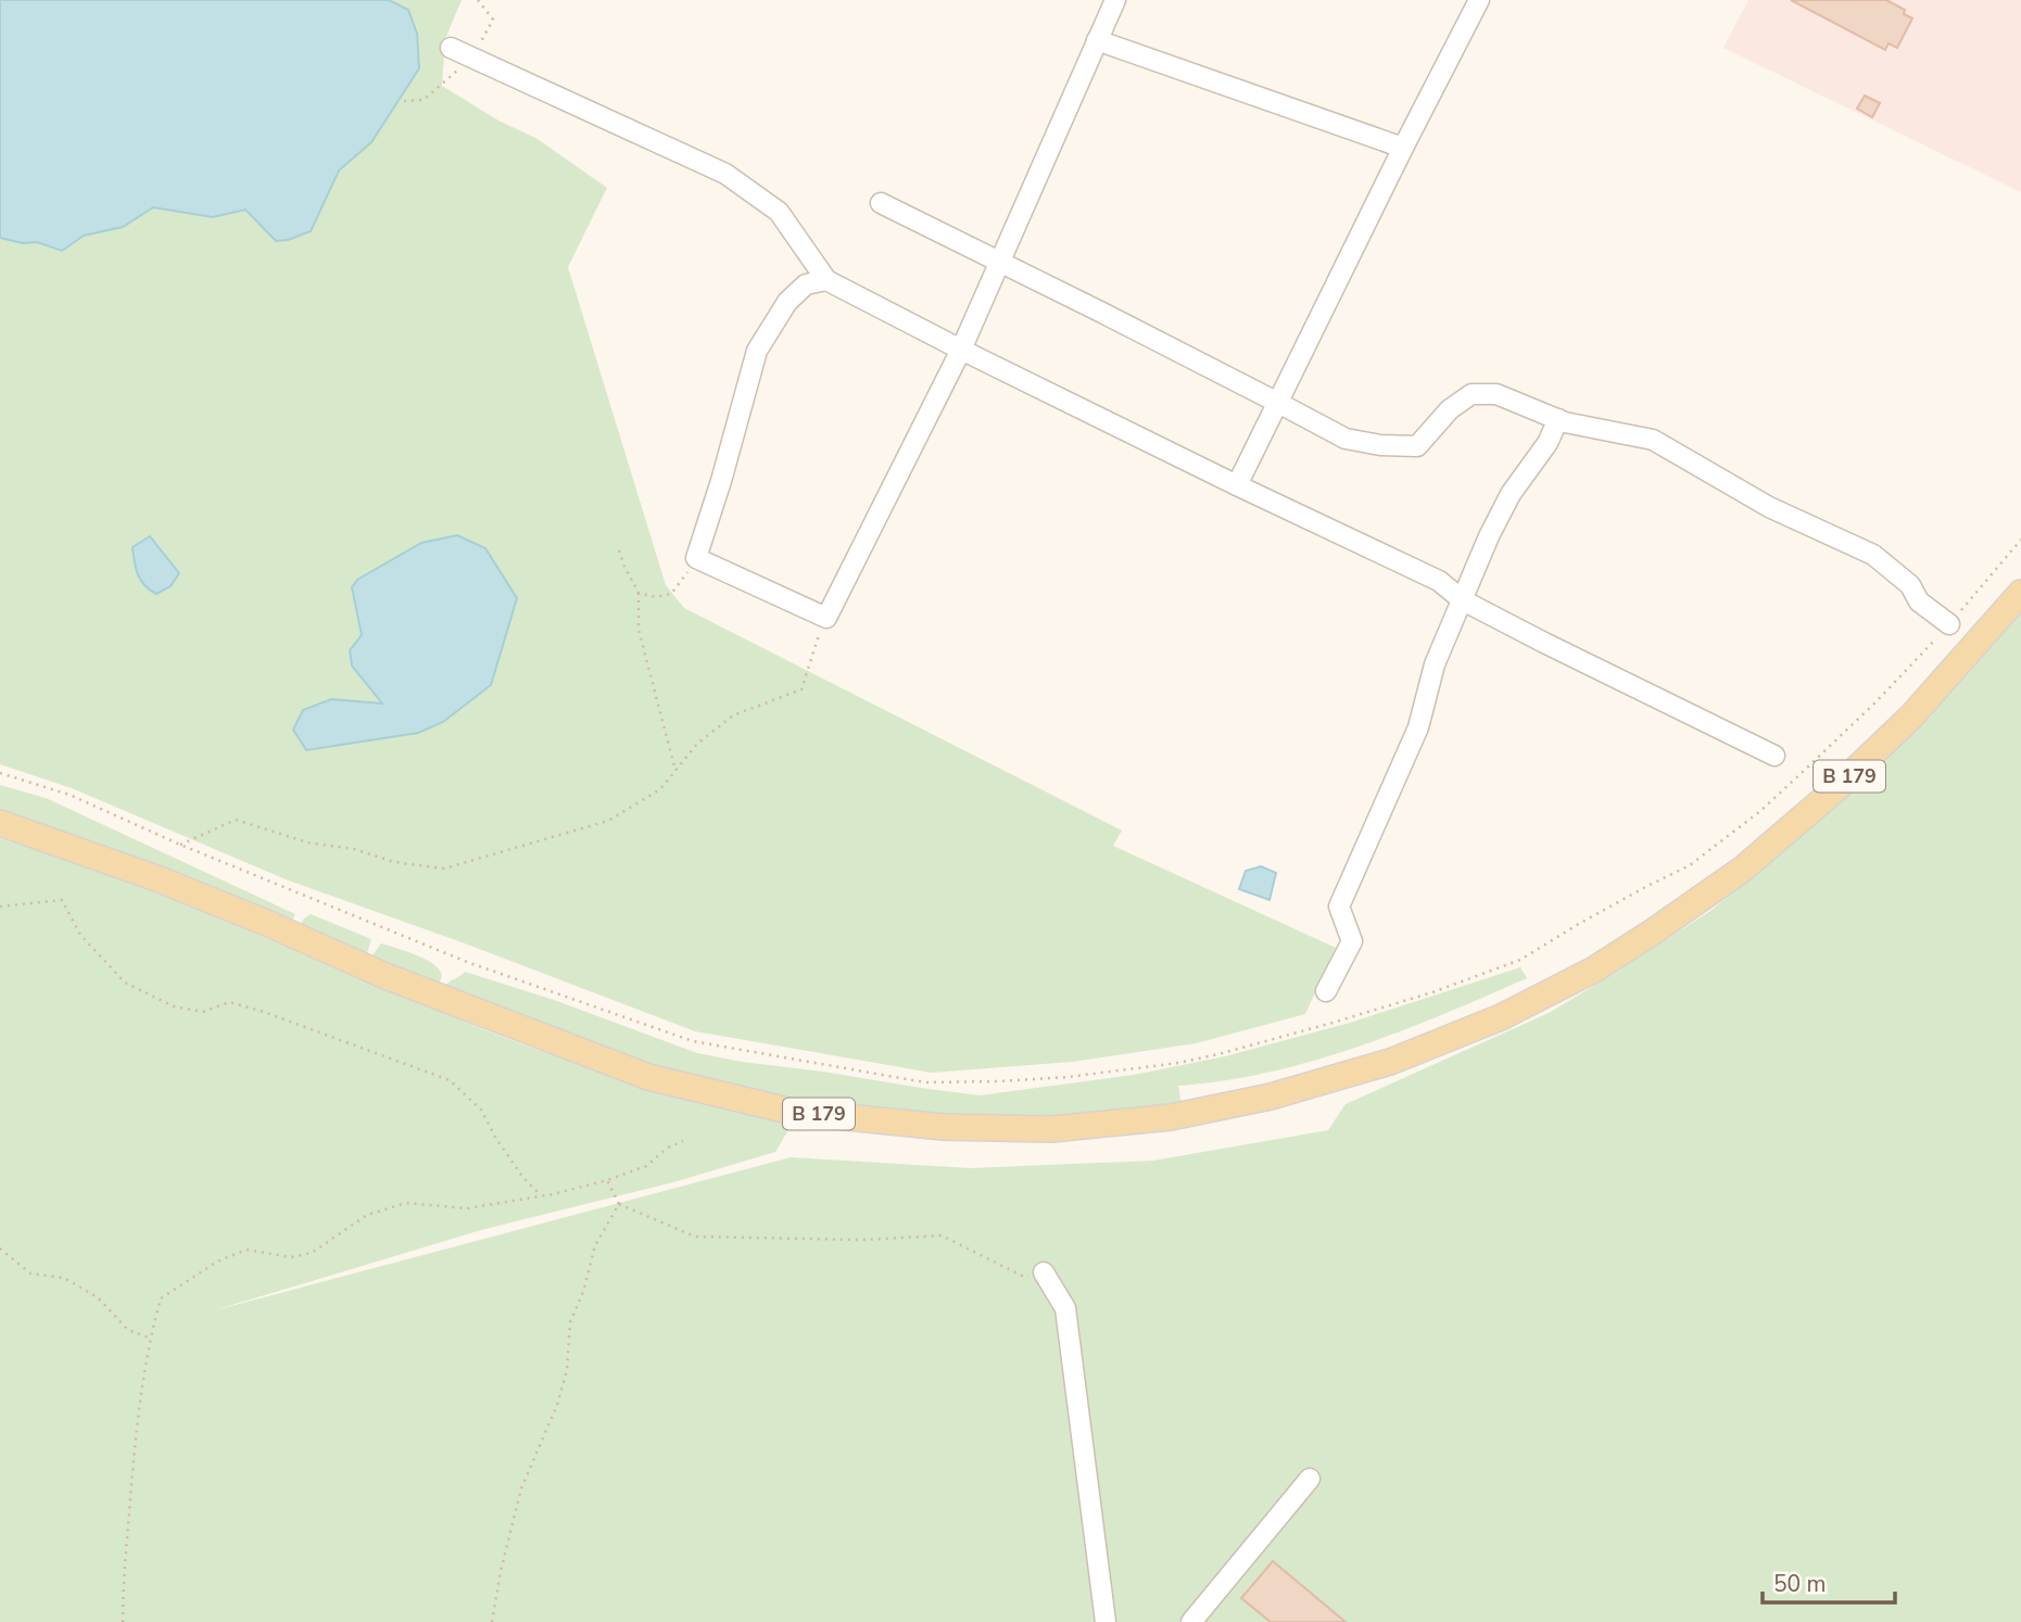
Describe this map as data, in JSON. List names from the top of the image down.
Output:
{
  "streets": {
    "main road": ["B 179"]
  },
  "scale_bar": "50 m"
}
